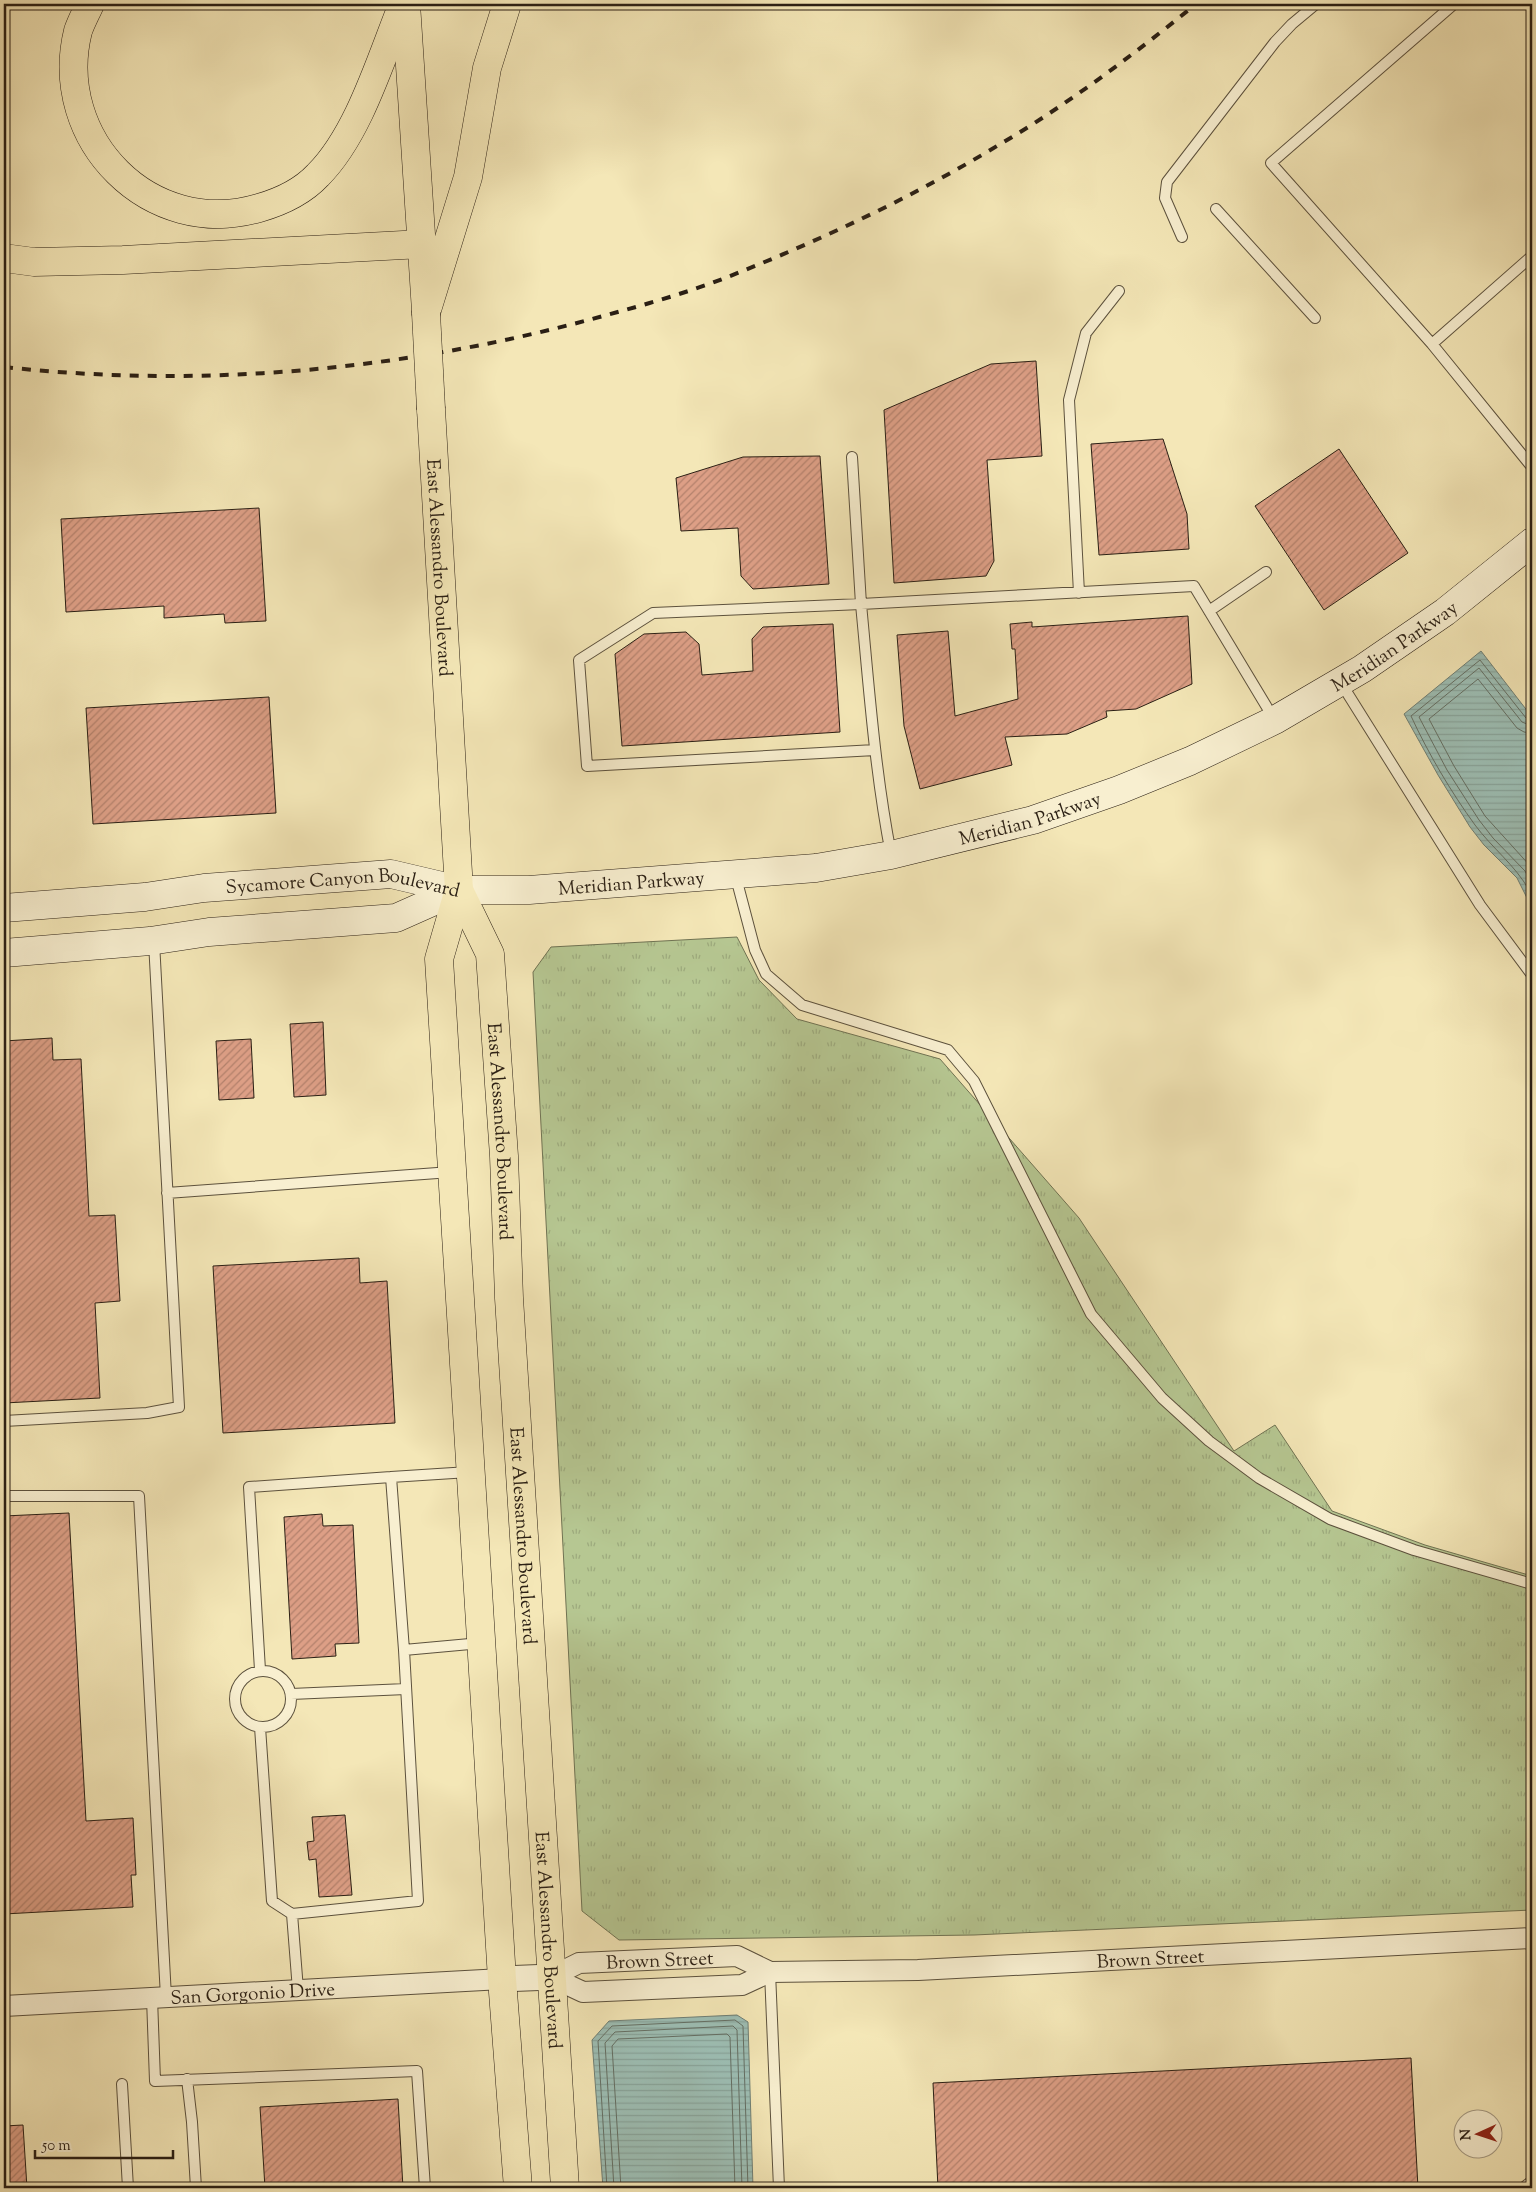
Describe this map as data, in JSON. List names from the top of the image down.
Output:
{
  "streets": {
    "main road": ["East Alessandro Boulevard", "Meridian Parkway", "Sycamore Canyon Boulevard"],
    "street": ["Brown Street", "San Gorgonio Drive"]
  },
  "crossings": [
    ["East Alessandro Boulevard", "Meridian Parkway"],
    ["East Alessandro Boulevard", "Sycamore Canyon Boulevard"],
    ["East Alessandro Boulevard", "Brown Street"],
    ["East Alessandro Boulevard", "San Gorgonio Drive"],
    ["Meridian Parkway", "Sycamore Canyon Boulevard"],
    ["Brown Street", "San Gorgonio Drive"]
  ],
  "scale_bar": "50 m",
  "north": "left"
}
